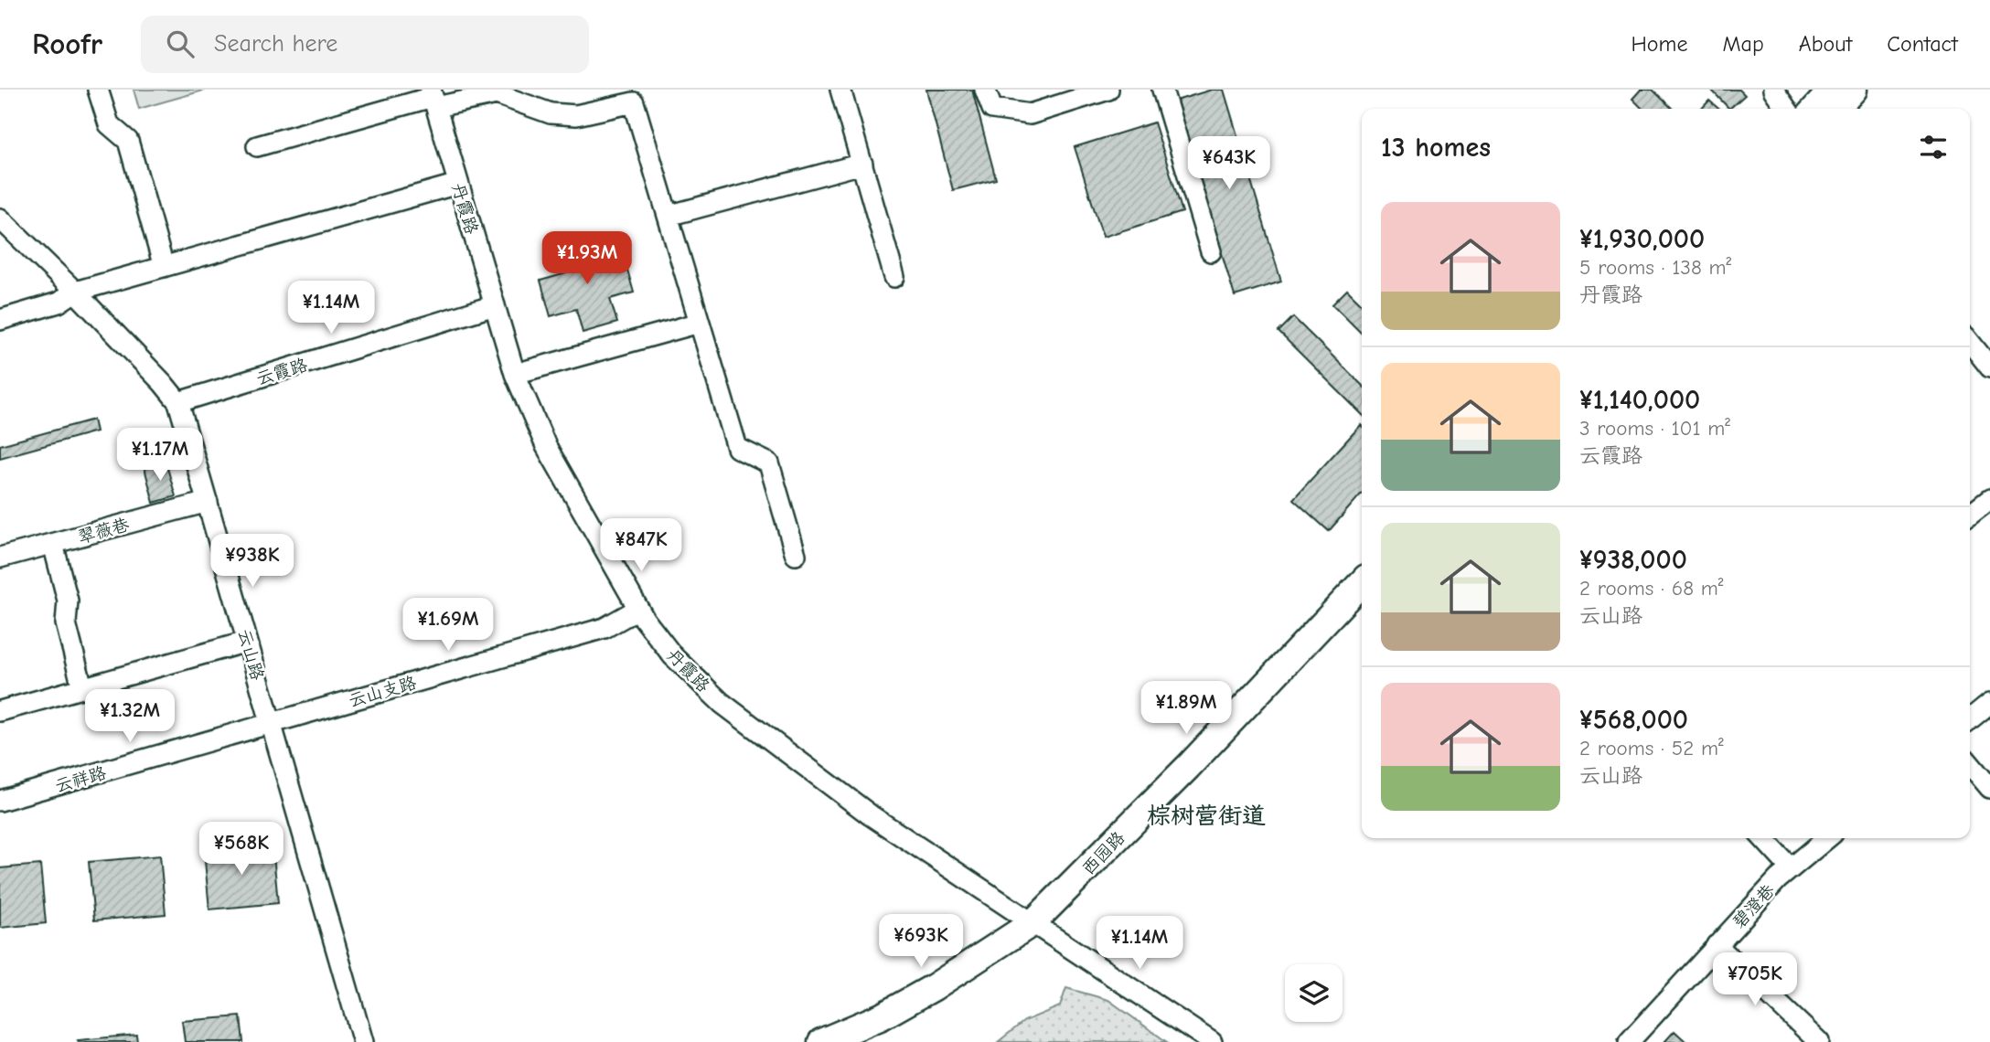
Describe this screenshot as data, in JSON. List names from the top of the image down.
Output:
{
  "streets": {
    "main road": ["西园路"],
    "street": [
      "丹霞路",
      "云霞路",
      "翠薇巷",
      "云山路",
      "云山支路",
      "云祥路",
      "碧澄巷"
    ]
  },
  "crossings": [
    ["丹霞路", "云霞路"],
    ["丹霞路", "云山支路"],
    ["丹霞路", "西园路"],
    ["云霞路", "云山路"],
    ["翠薇巷", "云山路"],
    ["云山路", "云山支路"],
    ["云山路", "云祥路"],
    ["云山支路", "云祥路"]
  ],
  "districts": ["棕树营街道"],
  "page": {
    "header": "Roofr",
    "search": "Search here",
    "nav": [
      "Home",
      "Map",
      "About",
      "Contact"
    ],
    "heading": "13 homes",
    "price": [
      "¥643K",
      "¥1.93M",
      "¥1.14M",
      "¥1.17M",
      "¥847K",
      "¥938K",
      "¥1.69M",
      "¥1.89M",
      "¥1.32M",
      "¥568K",
      "¥693K",
      "¥1.14M",
      "¥705K"
    ],
    "list": [
      {
        "name": "¥1,930,000",
        "note": "5 rooms · 138 m² · 丹霞路"
      },
      {
        "name": "¥1,140,000",
        "note": "3 rooms · 101 m² · 云霞路"
      },
      {
        "name": "¥938,000",
        "note": "2 rooms · 68 m² · 云山路"
      },
      {
        "name": "¥568,000",
        "note": "2 rooms · 52 m² · 云山路"
      }
    ]
  }
}
